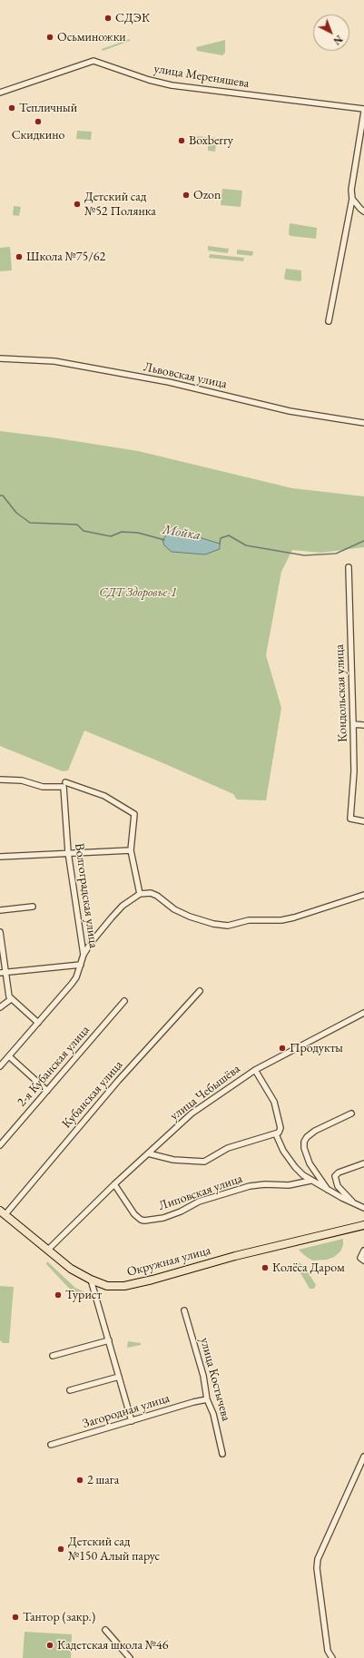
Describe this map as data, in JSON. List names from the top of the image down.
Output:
{
  "streets": {
    "main road": ["Окружная улица"],
    "street": [
      "улица Мереняшева",
      "Львовская улица",
      "Кондольская улица",
      "Волгоградская улица",
      "2-я Кубанская улица",
      "улица Чебышёва",
      "Кубанская улица",
      "Липовская улица",
      "улица Костычева",
      "Загородная улица"
    ]
  },
  "crossings": [
    ["улица Чебышёва", "Липовская улица"],
    ["улица Чебышёва", "Окружная улица"],
    ["Кубанская улица", "Окружная улица"],
    ["улица Костычева", "Загородная улица"]
  ],
  "water": ["Мойка"],
  "parks": ["СДТ Здоровье-1"],
  "places": [
    "СДЭК",
    "Осьминожки",
    "Тепличный",
    "Скидкино",
    "Boxberry",
    "Ozon",
    "Детский сад №52 Полянка",
    "Школа №75/62",
    "Продукты",
    "Колёса Даром",
    "Турист",
    "2 шага",
    "Детский сад №150 Алый парус",
    "Тантор (закр.)",
    "Кадетская школа №46"
  ],
  "north": "bottom right"
}
